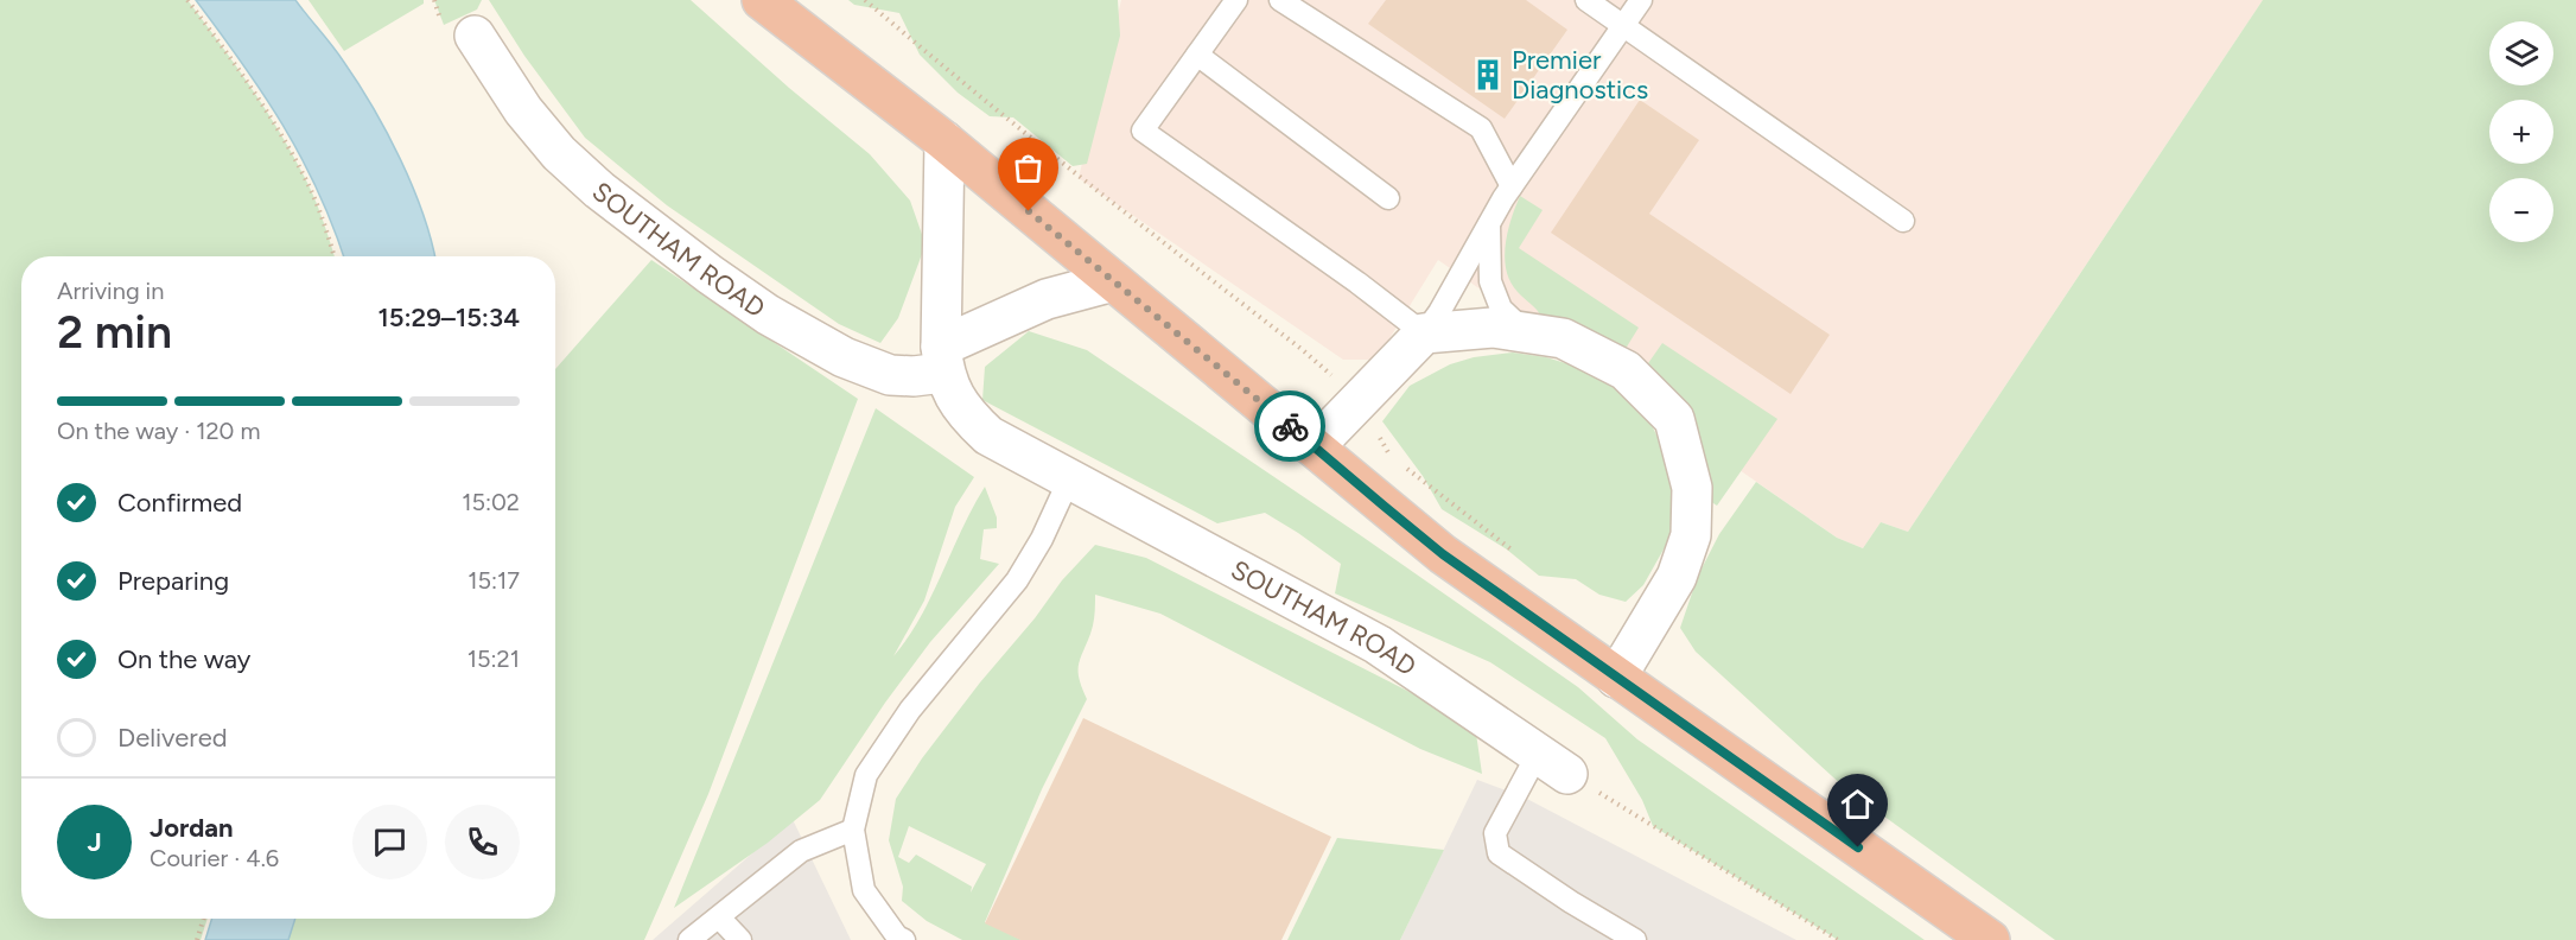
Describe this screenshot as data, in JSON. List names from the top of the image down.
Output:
{
  "streets": {
    "street": ["SOUTHAM ROAD"]
  },
  "places": {
    "building": ["Premier Diagnostics"]
  },
  "page": {
    "map_buttons": ["+", "−"],
    "heading": ["2 min", "Arriving in", "15:29–15:34"],
    "panel": ["Jordan", "Courier · 4.6"],
    "bar": "On the way · 120 m",
    "list": [
      ["Confirmed", "15:02"],
      ["Preparing", "15:17"],
      ["On the way", "15:21"],
      "Delivered"
    ],
    "round": "J"
  }
}
